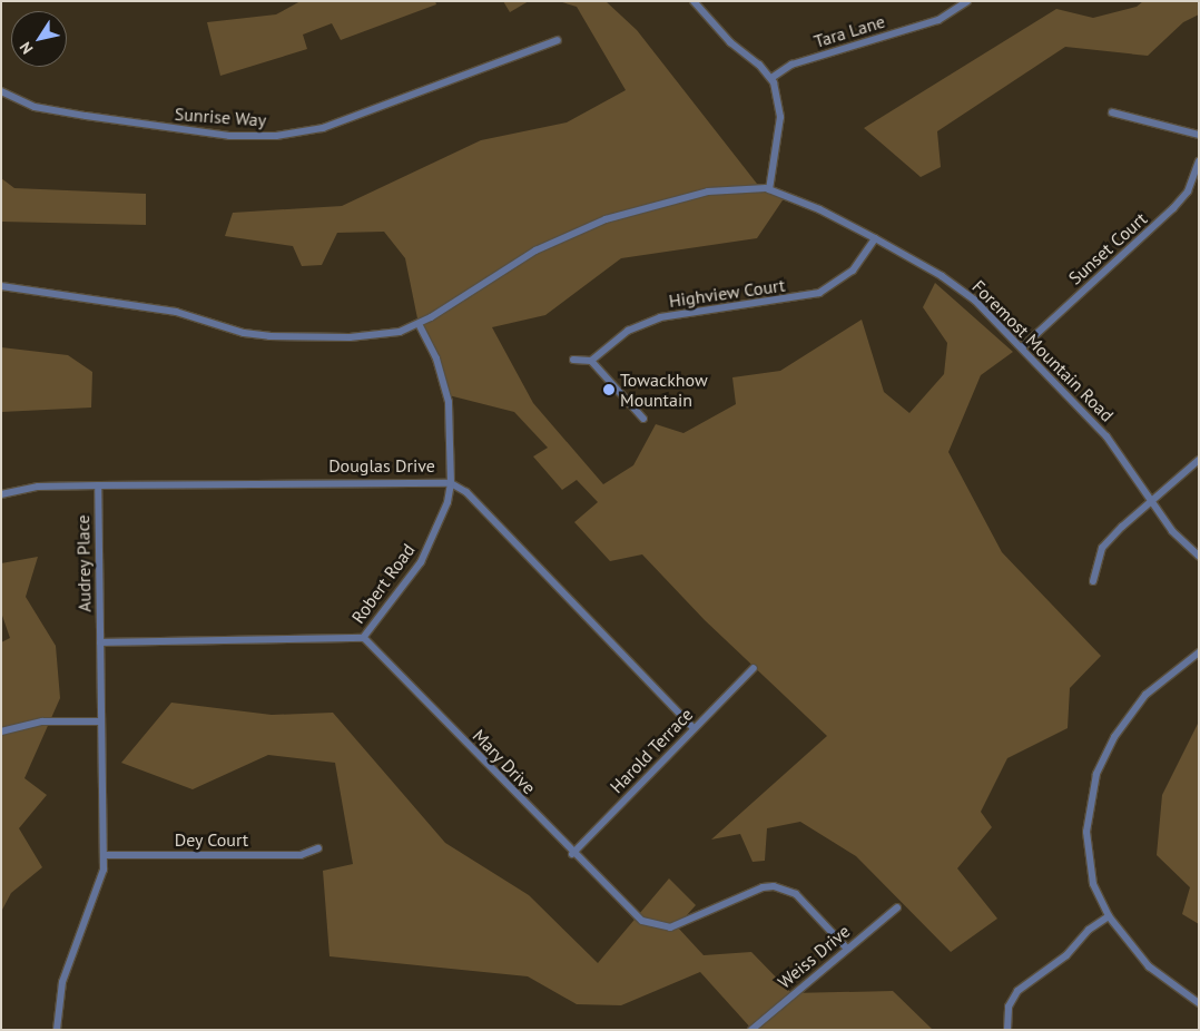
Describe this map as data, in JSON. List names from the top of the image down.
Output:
{
  "streets": {
    "street": [
      "Tara Lane",
      "Sunrise Way",
      "Sunset Court",
      "Highview Court",
      "Foremost Mountain Road",
      "Douglas Drive",
      "Audrey Place",
      "Robert Road",
      "Harold Terrace",
      "Mary Drive",
      "Dey Court",
      "Weiss Drive"
    ]
  },
  "crossings": [
    ["Sunset Court", "Foremost Mountain Road"],
    ["Highview Court", "Foremost Mountain Road"],
    ["Foremost Mountain Road", "Robert Road"],
    ["Douglas Drive", "Audrey Place"],
    ["Douglas Drive", "Robert Road"],
    ["Douglas Drive", "Harold Terrace"],
    ["Audrey Place", "Dey Court"],
    ["Robert Road", "Mary Drive"],
    ["Harold Terrace", "Mary Drive"],
    ["Mary Drive", "Weiss Drive"]
  ],
  "places": ["Towackhow Mountain"],
  "north": "bottom left"
}
